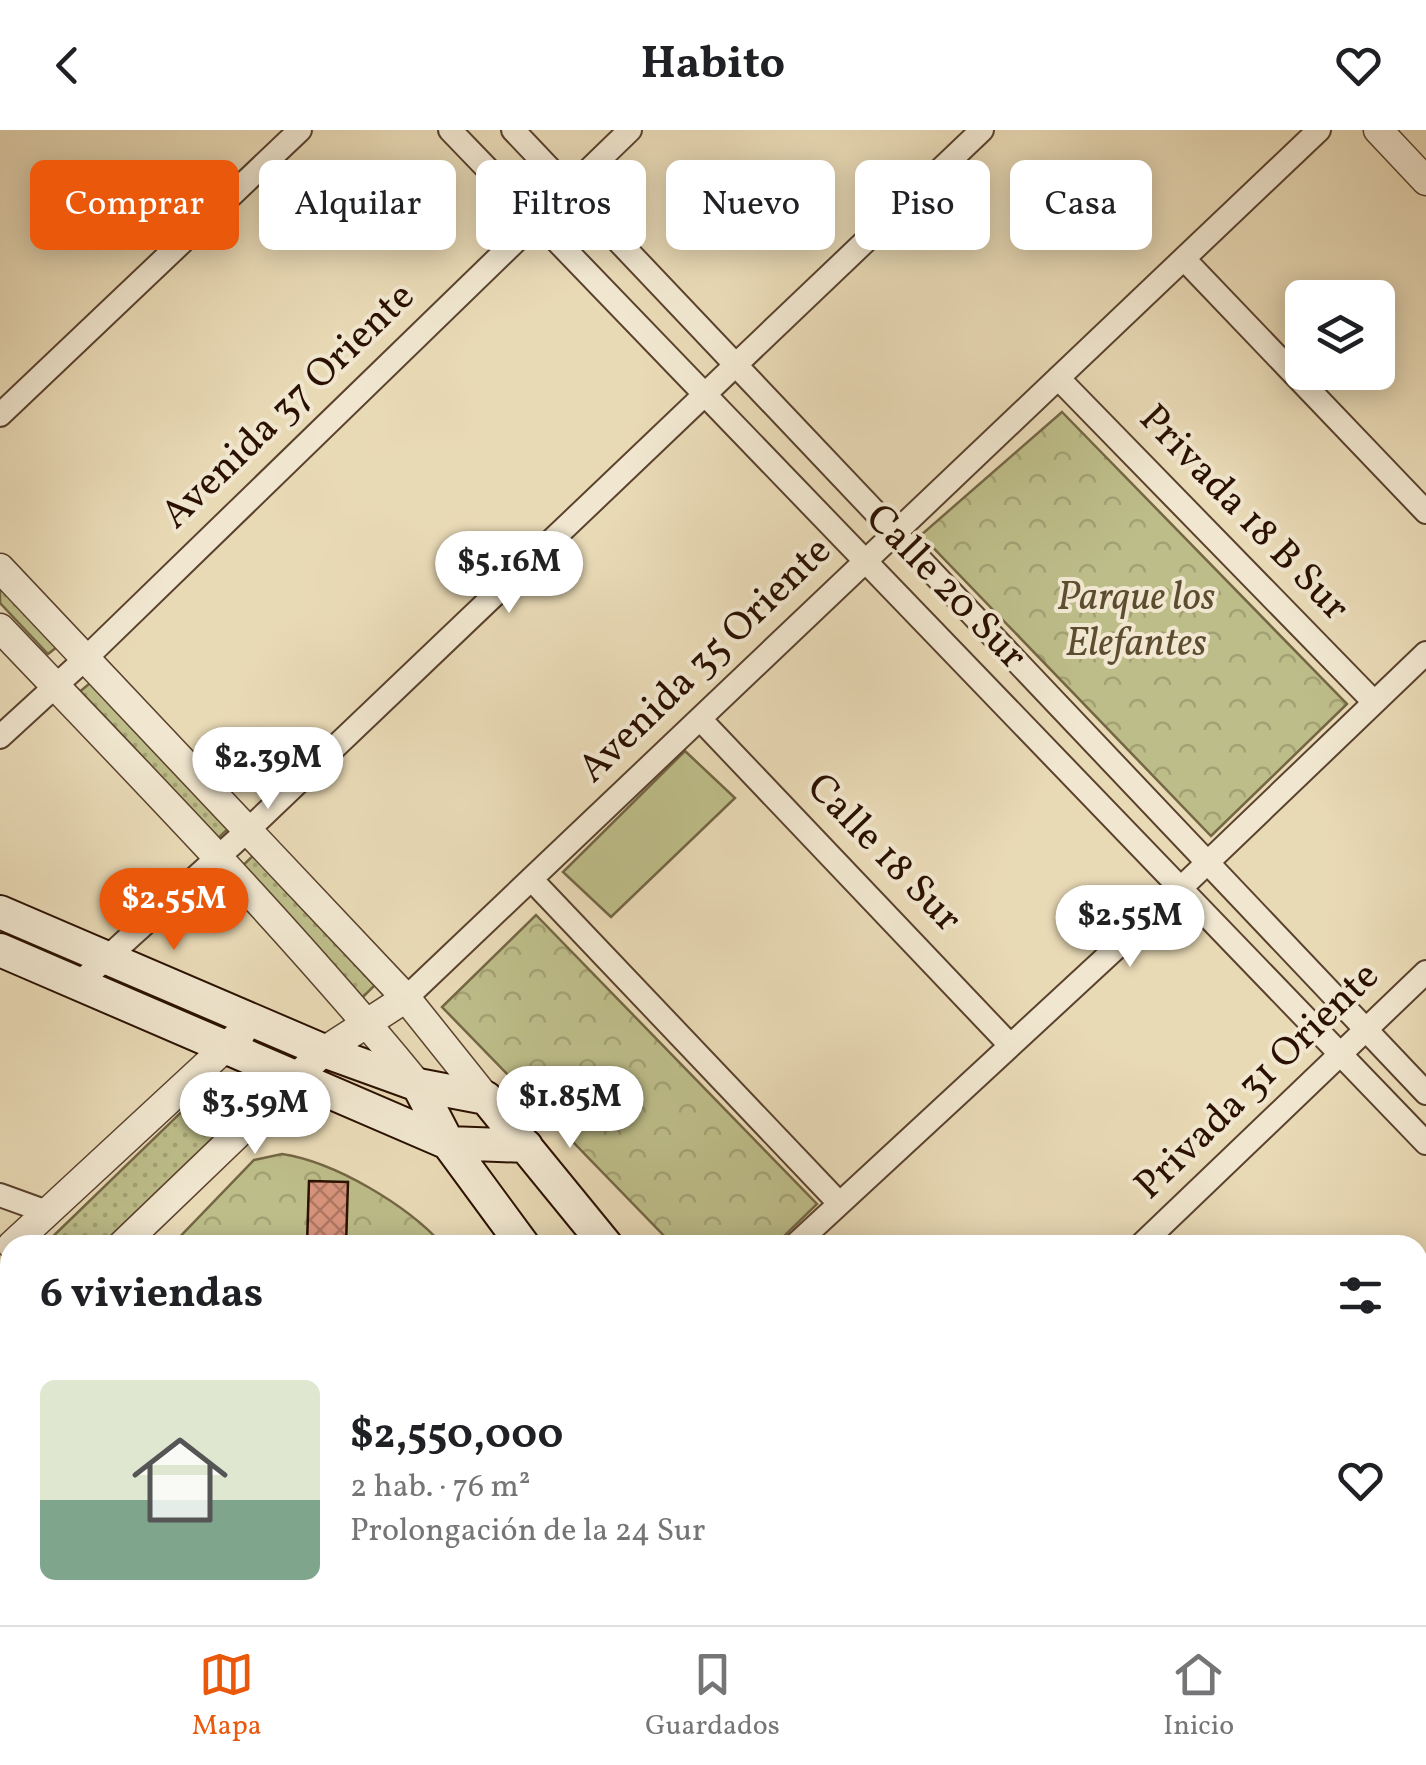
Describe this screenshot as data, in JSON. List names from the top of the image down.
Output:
{
  "streets": {
    "street": [
      "Avenida 37 Oriente",
      "Privada 18 B Sur",
      "Calle 20 Sur",
      "Avenida 35 Oriente",
      "Calle 18 Sur",
      "Privada 31 Oriente"
    ]
  },
  "crossings": [
    ["Privada 18 B Sur", "Avenida 35 Oriente"],
    ["Calle 20 Sur", "Avenida 35 Oriente"],
    ["Calle 20 Sur", "Privada 31 Oriente"],
    ["Avenida 35 Oriente", "Calle 18 Sur"]
  ],
  "parks": ["Parque los Elefantes"],
  "page": {
    "header": "Habito",
    "chip": [
      "Comprar",
      "Alquilar",
      "Filtros",
      "Nuevo",
      "Piso",
      "Casa"
    ],
    "price": [
      "$5.16M",
      "$2.39M",
      "$2.55M",
      "$2.55M",
      "$1.85M",
      "$3.59M"
    ],
    "heading": "6 viviendas",
    "list": [
      {
        "name": "$2,550,000",
        "note": "2 hab. · 76 m² · Prolongación de la 24 Sur"
      }
    ],
    "tabs": ["Mapa", "Guardados", "Inicio"]
  }
}
